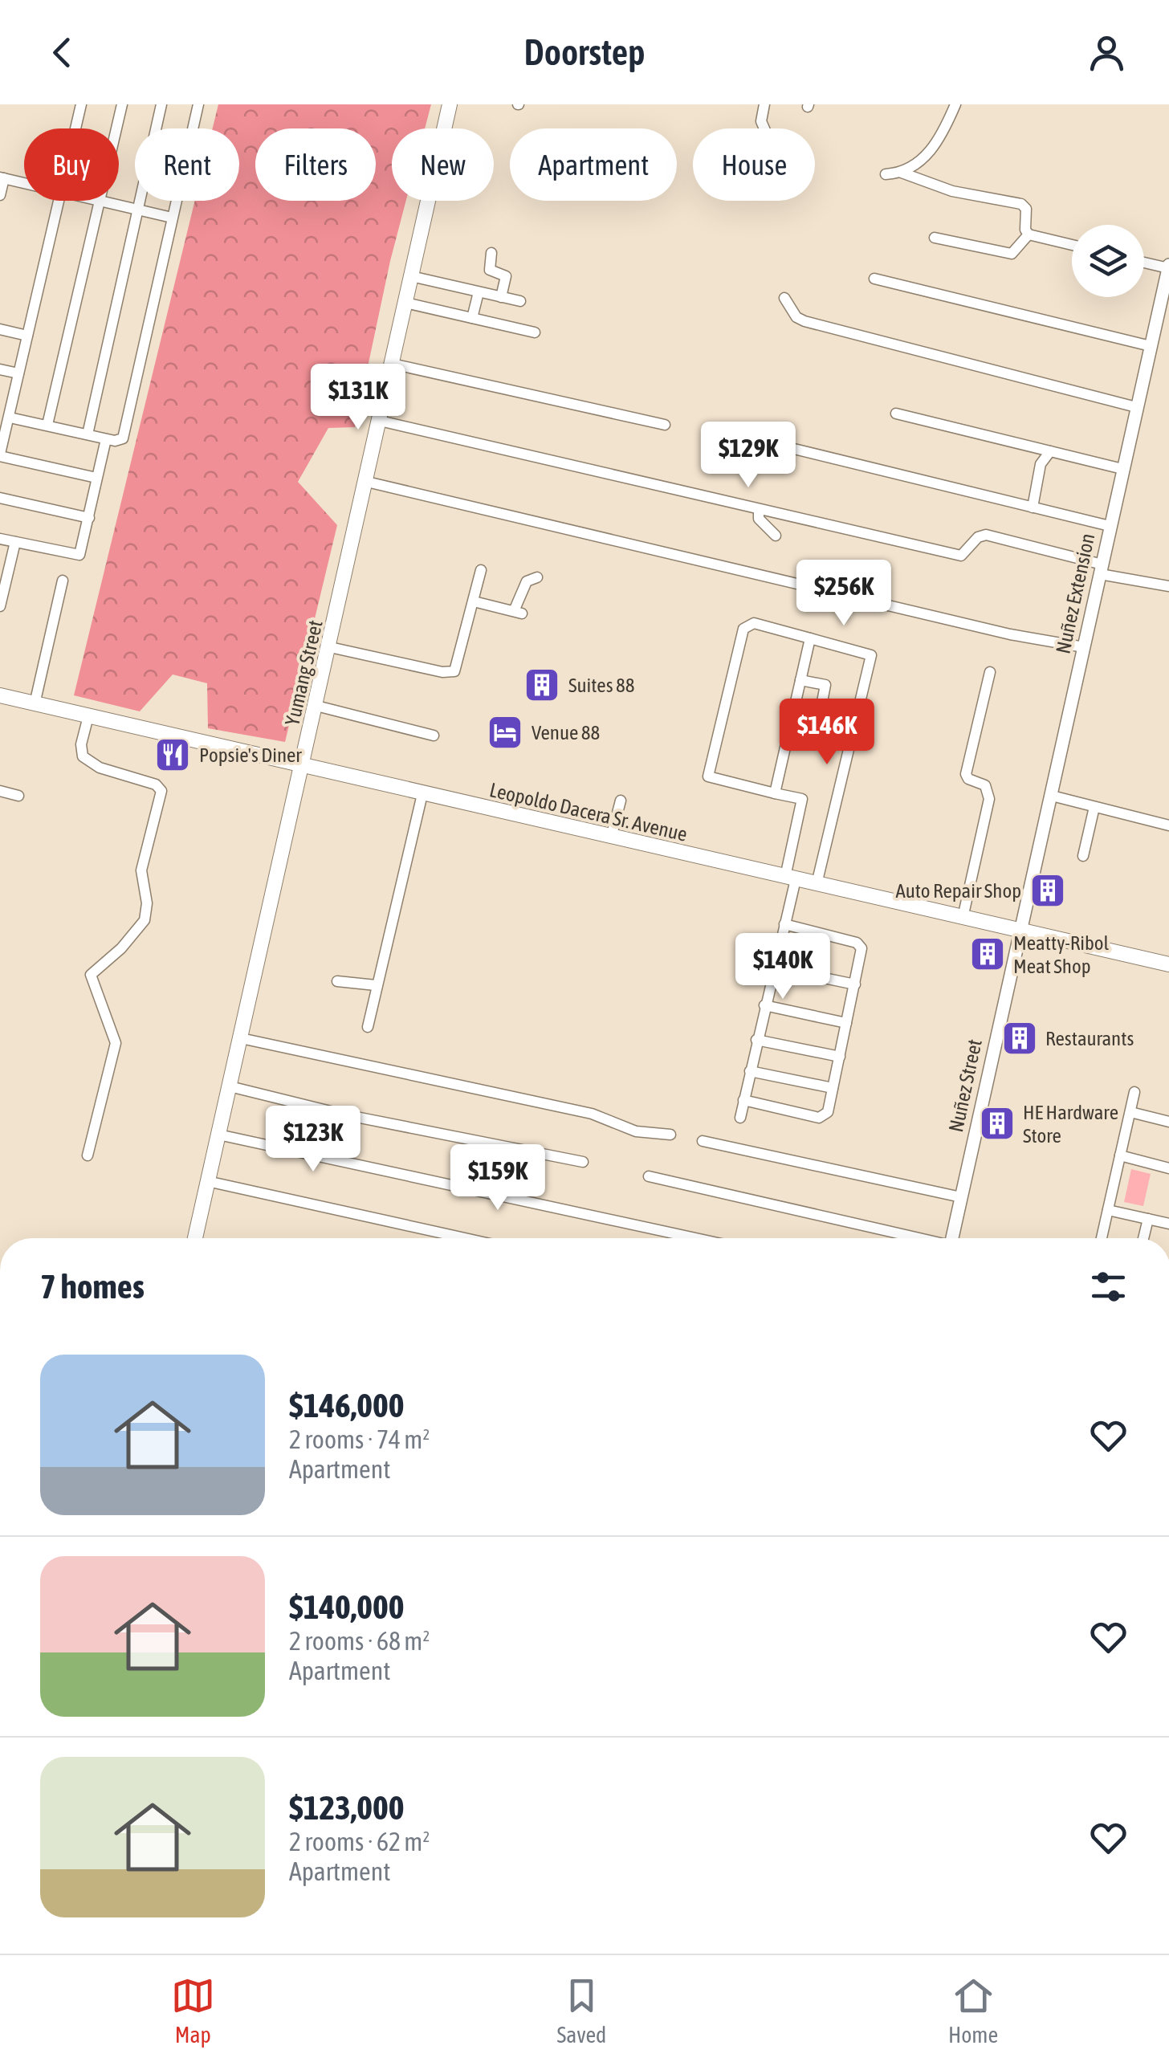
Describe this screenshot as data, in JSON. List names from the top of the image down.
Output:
{
  "streets": {
    "main road": ["Yumang Street", "Leopoldo Dacera Sr. Avenue"],
    "street": ["Nuñez Extension", "Nuñez Street"]
  },
  "crossings": [
    ["Nuñez Extension", "Leopoldo Dacera Sr. Avenue"],
    ["Nuñez Extension", "Nuñez Street"],
    ["Yumang Street", "Leopoldo Dacera Sr. Avenue"],
    ["Leopoldo Dacera Sr. Avenue", "Nuñez Street"]
  ],
  "places": {
    "building": [
      "Suites 88",
      "Auto Repair Shop",
      "Meatty-Ribol Meat Shop",
      "Restaurants",
      "HE Hardware Store"
    ],
    "hotel": ["Venue 88"],
    "restaurant": ["Popsie's Diner"]
  },
  "page": {
    "header": "Doorstep",
    "chip": [
      "Buy",
      "Rent",
      "Filters",
      "New",
      "Apartment",
      "House"
    ],
    "price": [
      "$131K",
      "$129K",
      "$256K",
      "$146K",
      "$140K",
      "$123K",
      "$159K"
    ],
    "heading": "7 homes",
    "list": [
      {
        "name": "$146,000",
        "note": "2 rooms · 74 m² · Apartment"
      },
      {
        "name": "$140,000",
        "note": "2 rooms · 68 m² · Apartment"
      },
      {
        "name": "$123,000",
        "note": "2 rooms · 62 m² · Apartment"
      }
    ],
    "tabs": ["Map", "Saved", "Home"]
  }
}
